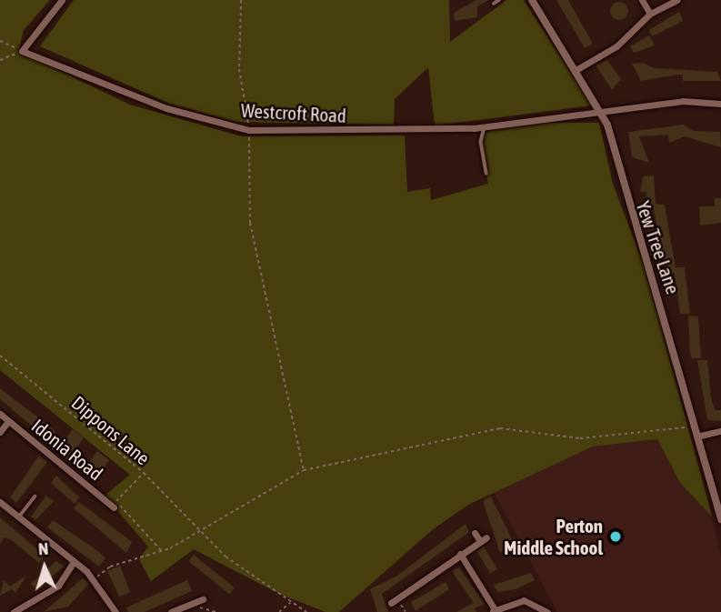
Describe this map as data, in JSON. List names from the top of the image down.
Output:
{
  "streets": {
    "street": ["Westcroft Road", "Yew Tree Lane", "Idonia Road"],
    "path": ["Dippons Lane"]
  },
  "crossings": [
    ["Westcroft Road", "Yew Tree Lane"]
  ],
  "places": ["Perton Middle School"],
  "north": "top"
}
